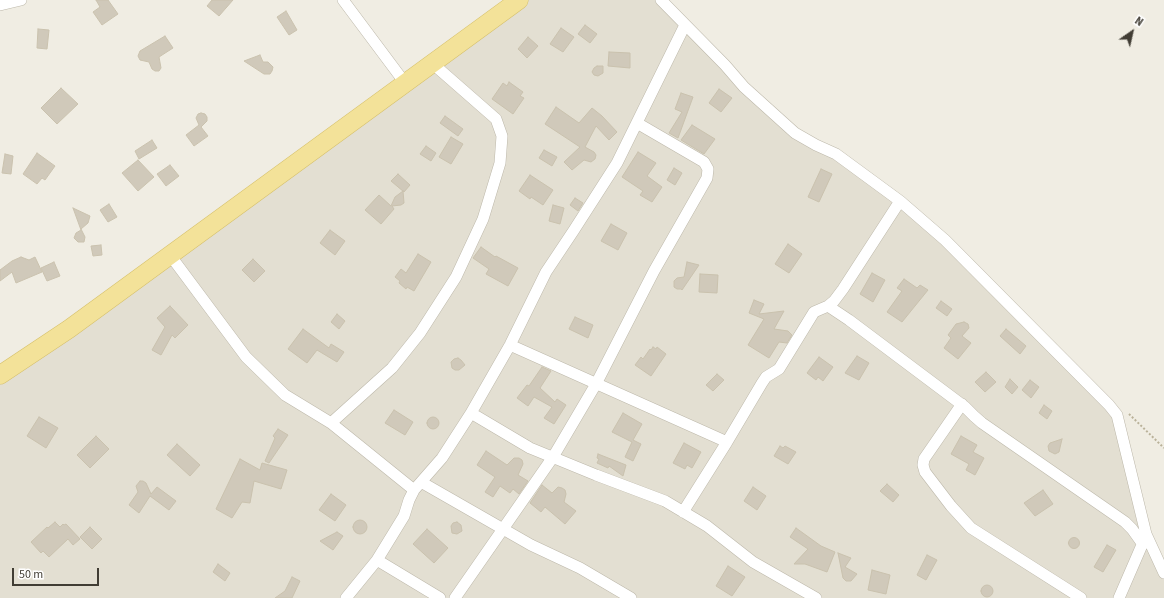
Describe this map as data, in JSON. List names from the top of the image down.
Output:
{
  "scale_bar": "50 m",
  "north": "top right"
}
